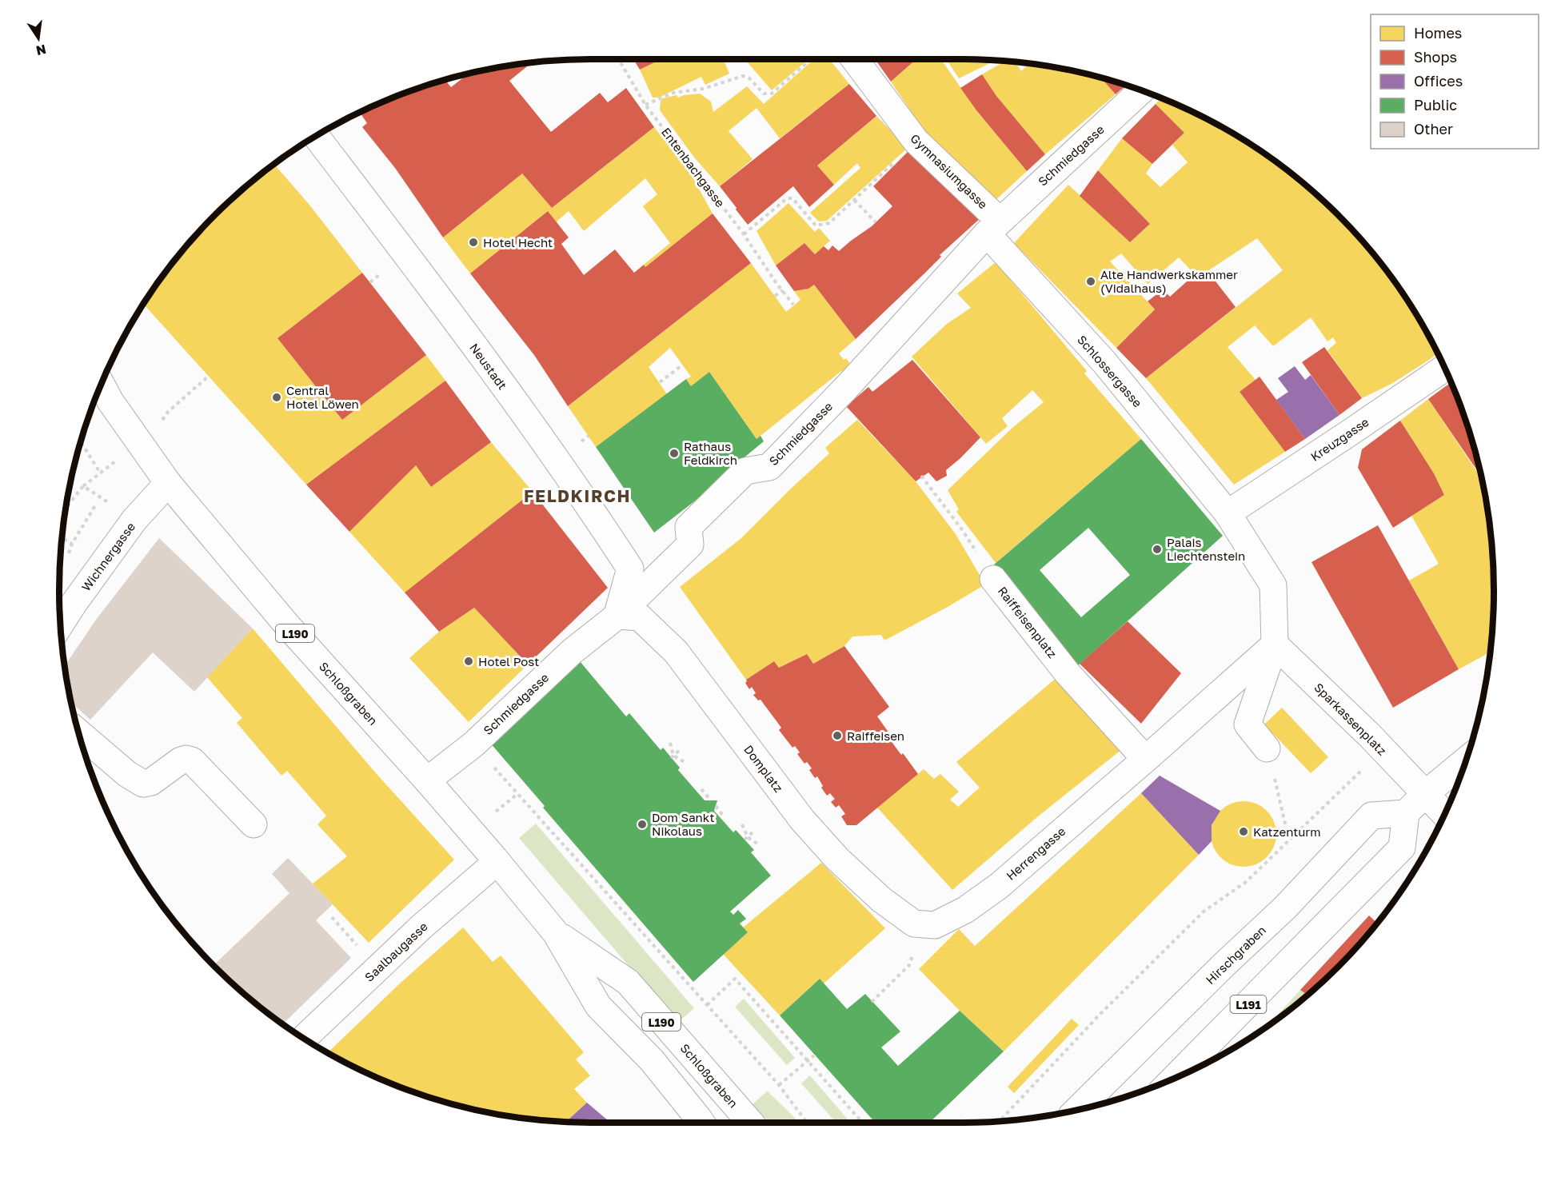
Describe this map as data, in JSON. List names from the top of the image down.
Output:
{
  "streets": {
    "street": [
      "Schmiedgasse",
      "Gymnasiumgasse",
      "Neustadt",
      "Schlossergasse",
      "Kreuzgasse",
      "Wichnergasse",
      "Raiffeisenplatz",
      "L190",
      "Schloßgraben",
      "Sparkassenplatz",
      "Domplatz",
      "Herrengasse",
      "Saalbaugasse",
      "Hirschgraben",
      "L191"
    ],
    "path": ["Entenbachgasse"]
  },
  "crossings": [
    ["Schmiedgasse", "Gymnasiumgasse"],
    ["Schmiedgasse", "Neustadt"],
    ["Schmiedgasse", "Schlossergasse"],
    ["Schmiedgasse", "Schloßgraben"],
    ["Schmiedgasse", "Domplatz"],
    ["Gymnasiumgasse", "Schlossergasse"],
    ["Neustadt", "Domplatz"],
    ["Schlossergasse", "Kreuzgasse"],
    ["Wichnergasse", "Schloßgraben"],
    ["Raiffeisenplatz", "Herrengasse"],
    ["Schloßgraben", "Saalbaugasse"],
    ["Domplatz", "Herrengasse"],
    ["Hirschgraben", "L191"]
  ],
  "districts": ["FELDKIRCH"],
  "places": [
    "Hotel Hecht",
    "Alte Handwerkskammer (Vidalhaus)",
    "Central Hotel Löwen",
    "Rathaus Feldkirch",
    "Palais Liechtenstein",
    "Hotel Post",
    "Raiffeisen",
    "Dom Sankt Nikolaus",
    "Katzenturm"
  ],
  "legend": [
    "Homes",
    "Shops",
    "Offices",
    "Public",
    "Other"
  ],
  "north": "bottom"
}
